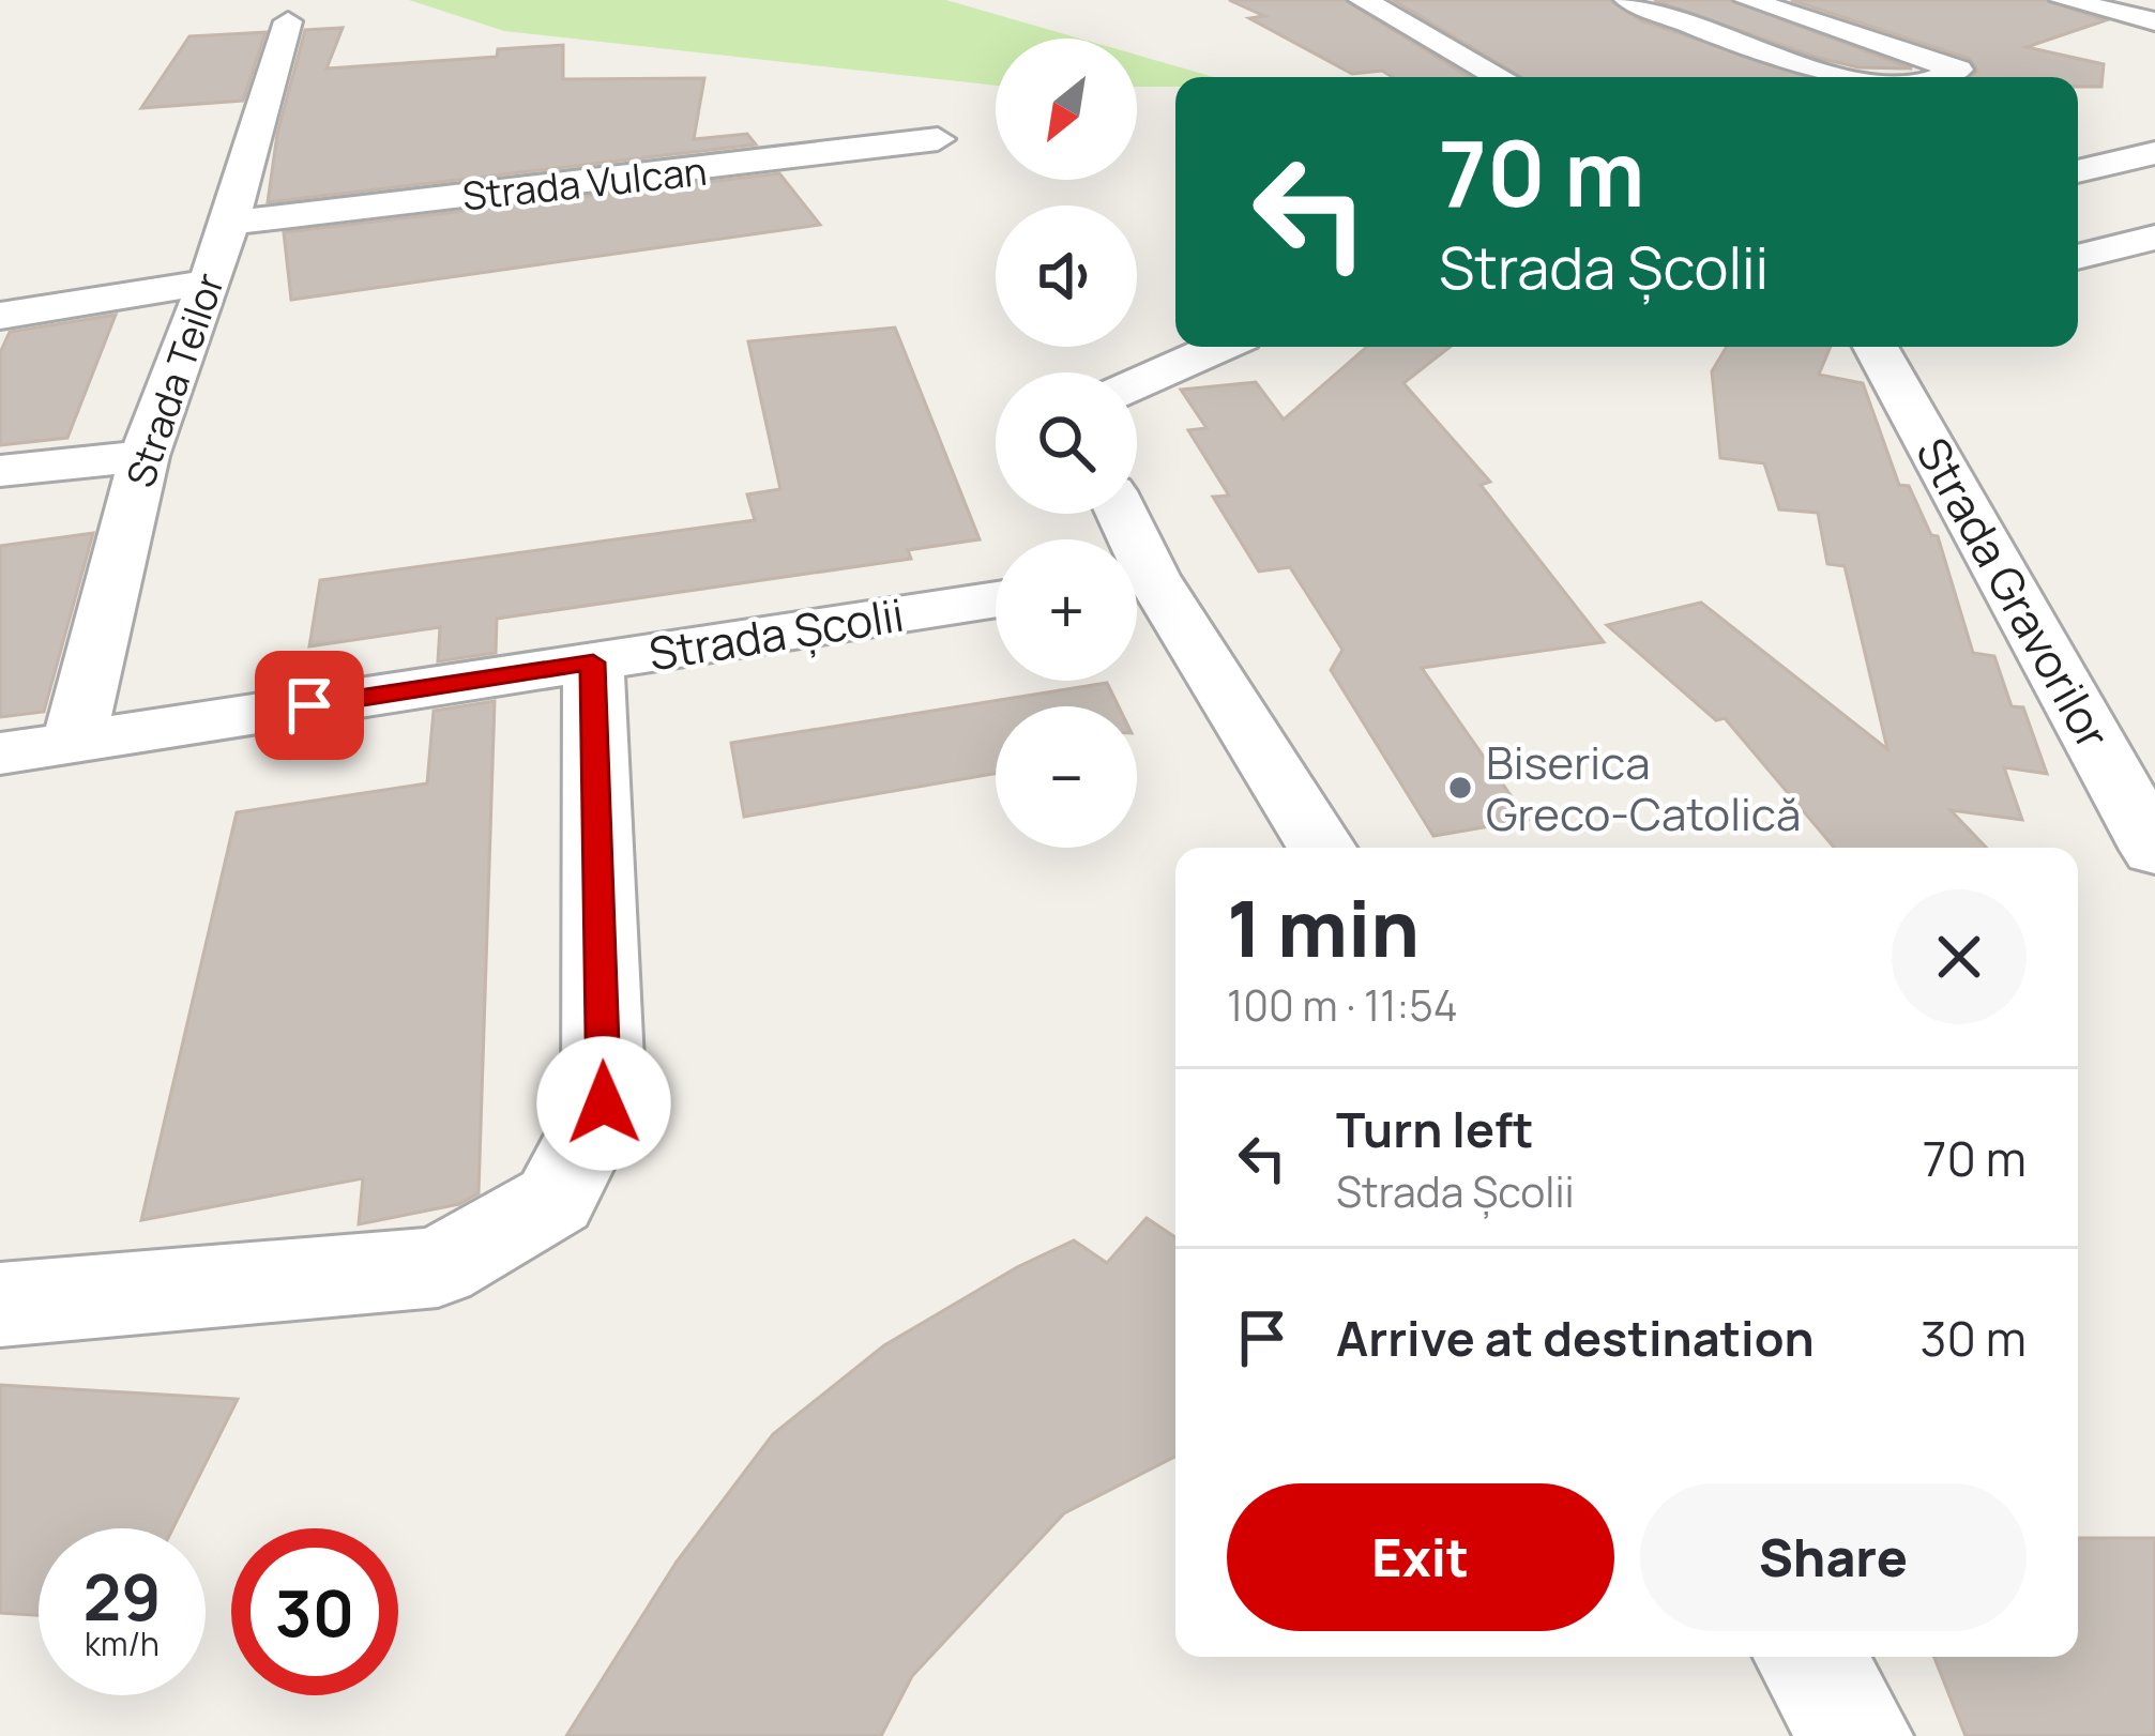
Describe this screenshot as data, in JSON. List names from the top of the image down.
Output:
{
  "streets": {
    "street": [
      "Strada Vulcan",
      "Strada Teilor",
      "Strada Gravorilor",
      "Strada Școlii"
    ]
  },
  "crossings": [
    ["Strada Vulcan", "Strada Teilor"],
    ["Strada Teilor", "Strada Școlii"]
  ],
  "places": ["Biserica Greco-Catolică"],
  "north": "bottom left",
  "page": {
    "map_buttons": ["+", "−"],
    "turn": ["70 m", "Strada Școlii"],
    "heading": ["1 min", "100 m · 11:54"],
    "list": [
      {
        "name": "Turn left",
        "note": "Strada Școlii",
        "value": "70 m"
      },
      {
        "name": "Arrive at destination",
        "value": "30 m"
      }
    ],
    "buttons": ["Exit", "Share"],
    "speed": "29 km/h",
    "limit": "30"
  }
}
